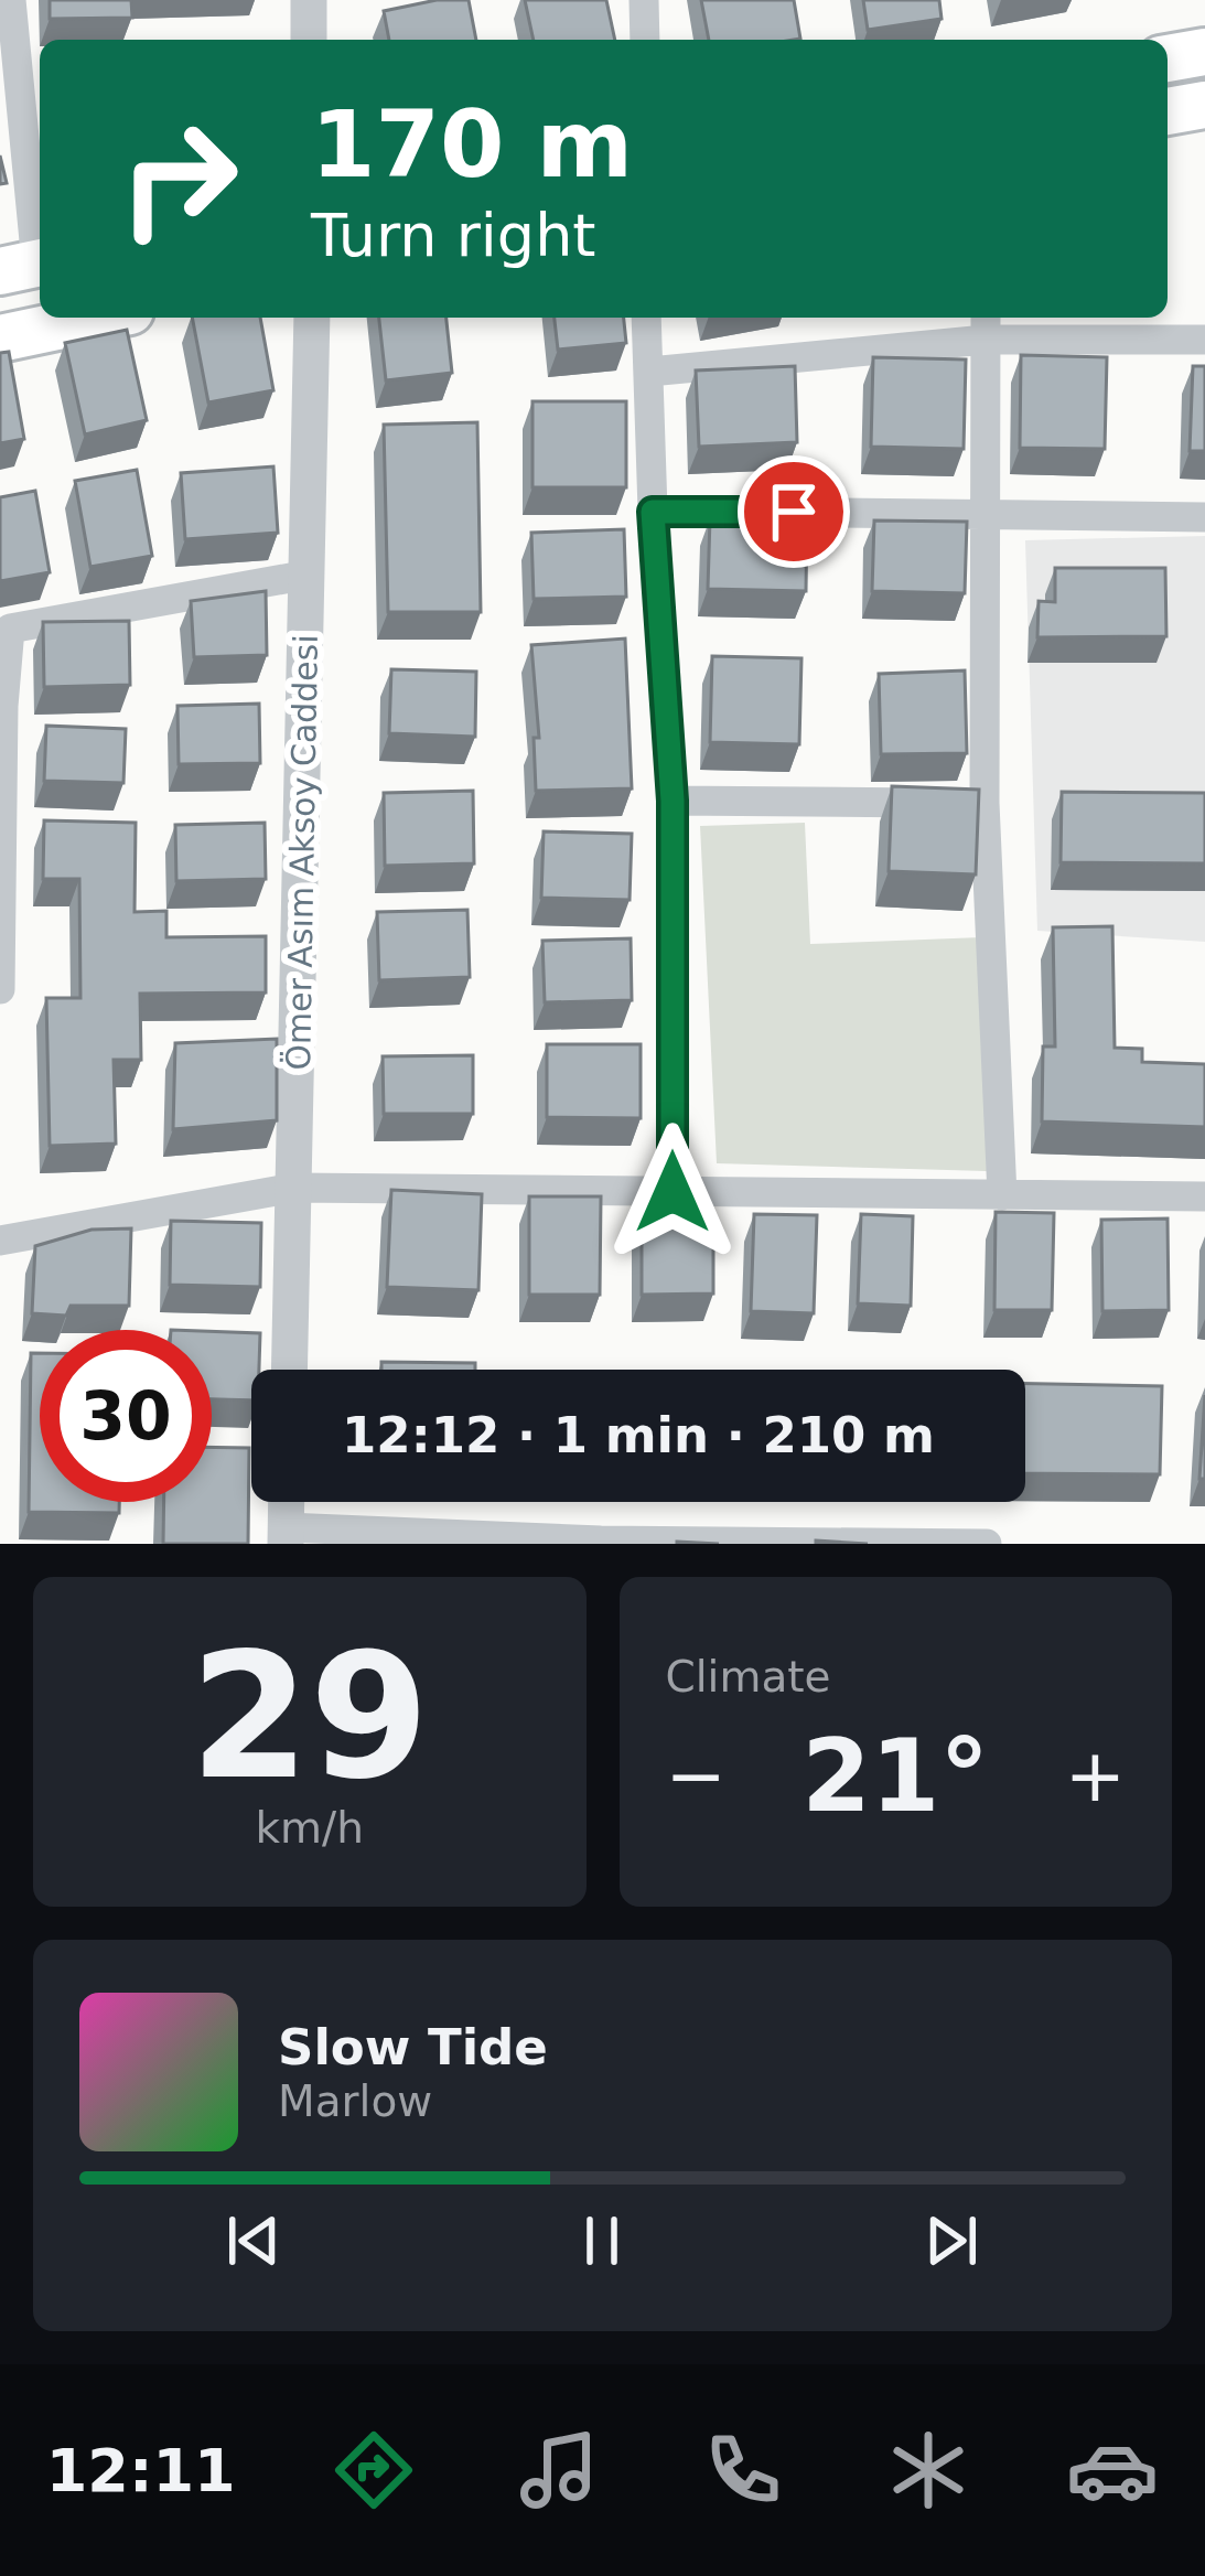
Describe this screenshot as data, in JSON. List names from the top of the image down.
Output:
{
  "streets": {
    "street": ["Ömer Asım Aksoy Caddesi"]
  },
  "page": {
    "turn": ["170 m", "Turn right"],
    "limit": "30",
    "trip": "12:12 · 1 min · 210 m",
    "tile": [
      ["29", "km/h"],
      "Climate"
    ],
    "heat": ["−", "21°", "+"],
    "song": ["Slow Tide", "Marlow"],
    "tabs": "12:11"
  }
}
